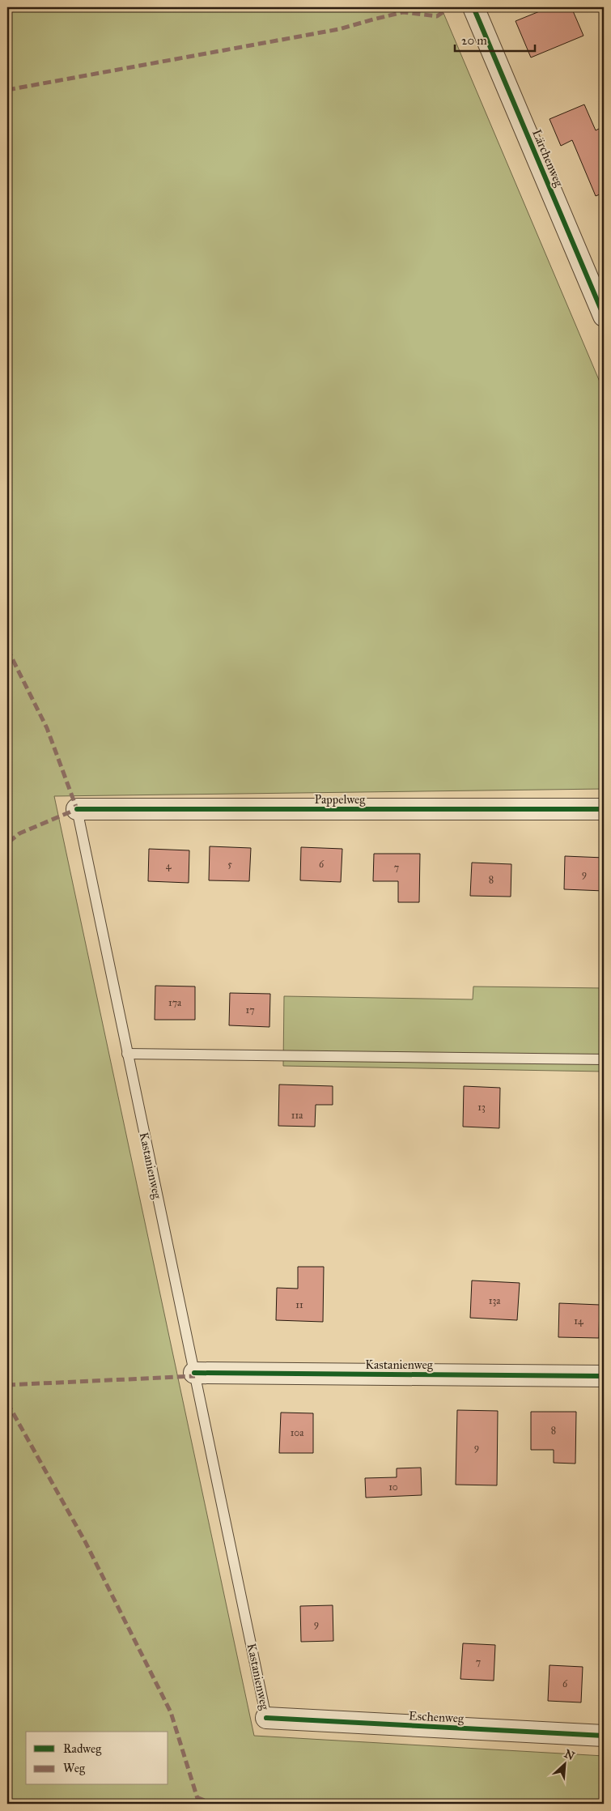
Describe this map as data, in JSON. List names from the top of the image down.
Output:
{
  "streets": {
    "street": [
      "Lärchenweg",
      "Pappelweg",
      "Kastanienweg",
      "Eschenweg"
    ]
  },
  "crossings": [
    ["Pappelweg", "Kastanienweg"],
    ["Kastanienweg", "Eschenweg"]
  ],
  "house_numbers": [
    "5",
    "6",
    "4",
    "7",
    "9",
    "8",
    "17a",
    "17",
    "13",
    "11a",
    "13a",
    "11",
    "14",
    "8",
    "10a",
    "9",
    "10",
    "9",
    "7",
    "6"
  ],
  "legend": ["Radweg", "Weg"],
  "scale_bar": "20 m",
  "north": "top right"
}
